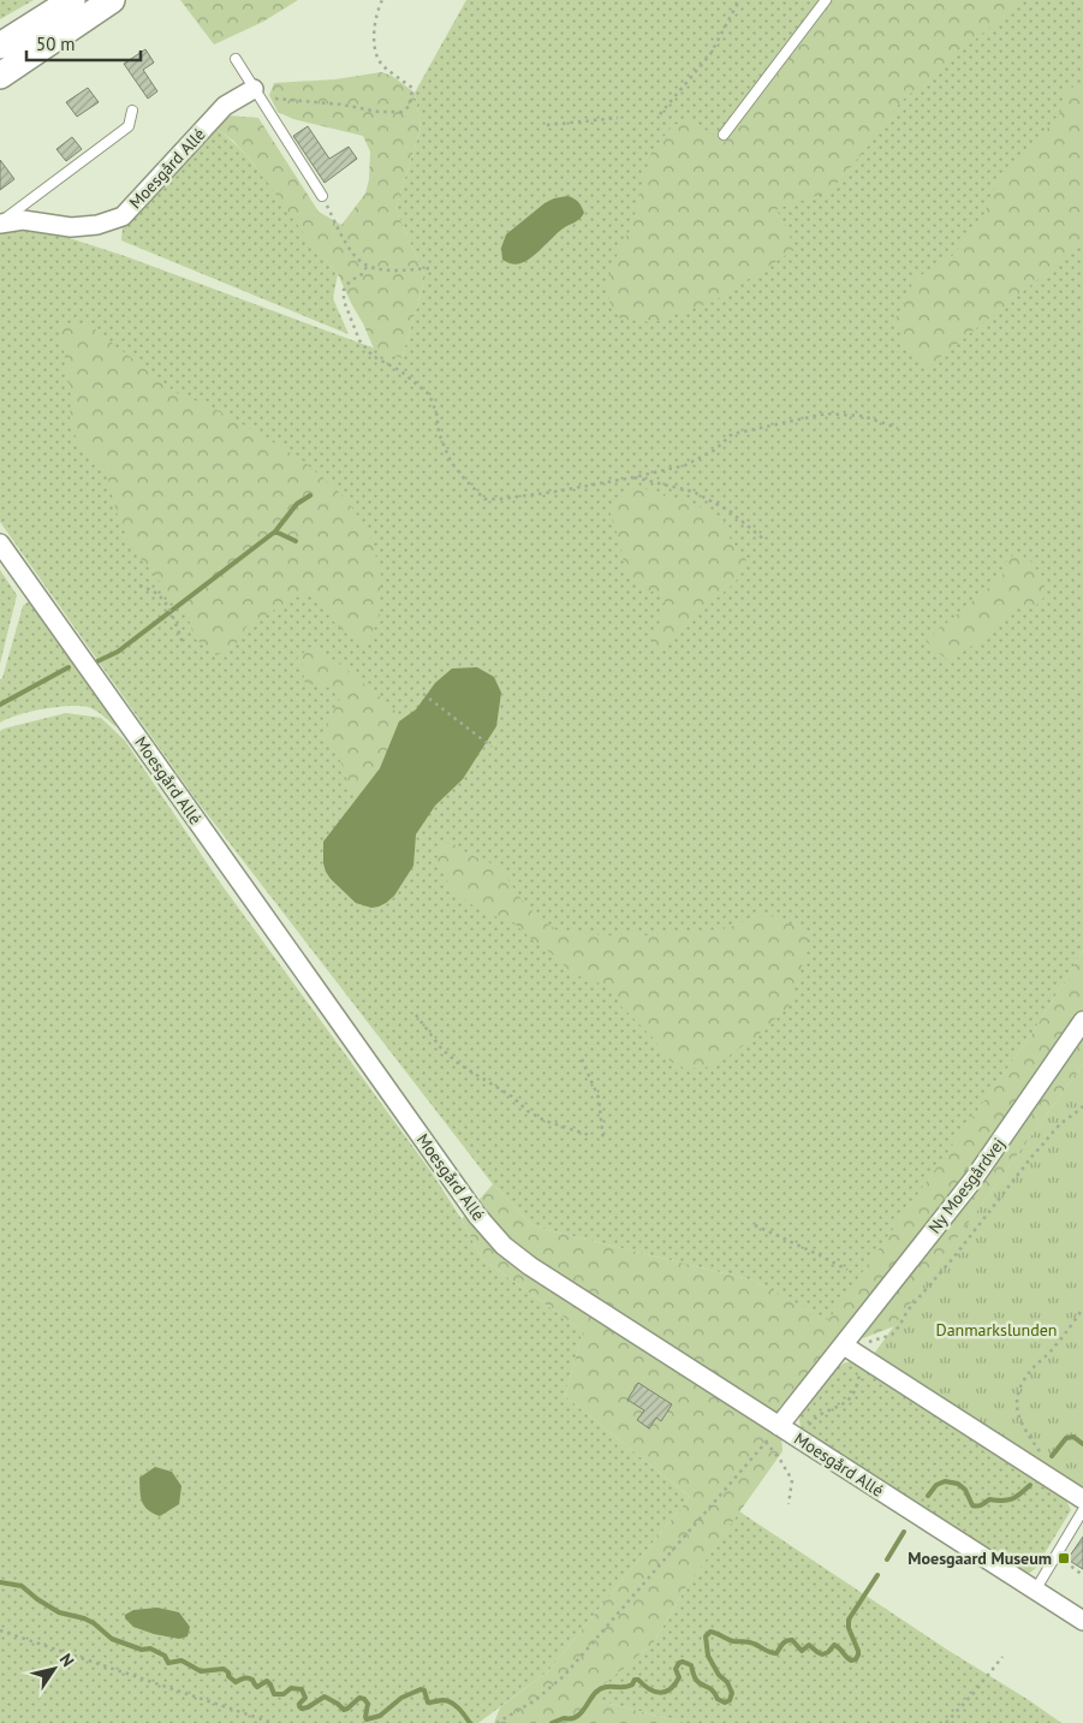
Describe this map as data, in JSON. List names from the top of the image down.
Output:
{
  "streets": {
    "street": ["Moesgård Allé", "Ny Moesgårdvej"]
  },
  "crossings": [
    ["Moesgård Allé", "Ny Moesgårdvej"]
  ],
  "parks": ["Danmarkslunden"],
  "places": {
    "transit": ["Moesgaard Museum"]
  },
  "scale_bar": "50 m",
  "north": "top right"
}
